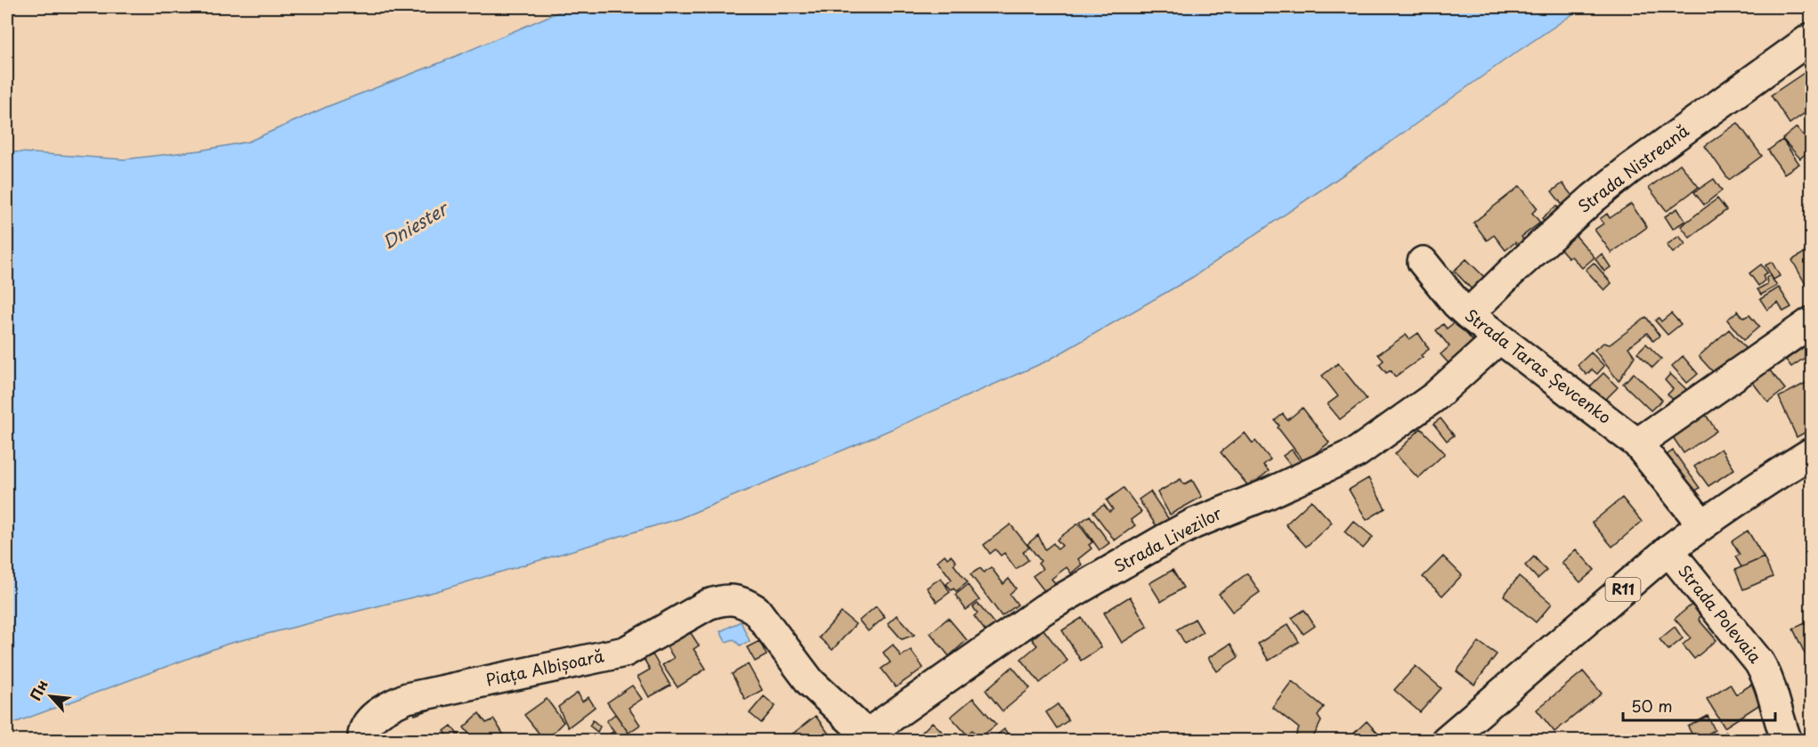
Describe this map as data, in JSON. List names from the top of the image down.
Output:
{
  "streets": {
    "street": [
      "Strada Nistreană",
      "Strada Taras Șevcenko",
      "Strada Livezilor",
      "R11",
      "Strada Polevaia",
      "Piața Albișoară"
    ]
  },
  "crossings": [
    ["Strada Nistreană", "Strada Taras Șevcenko"],
    ["Strada Taras Șevcenko", "Strada Livezilor"],
    ["Strada Taras Șevcenko", "R11"],
    ["Strada Livezilor", "Piața Albișoară"],
    ["R11", "Strada Polevaia"]
  ],
  "water": ["Dniester"],
  "scale_bar": "50 m",
  "north": "top left"
}
